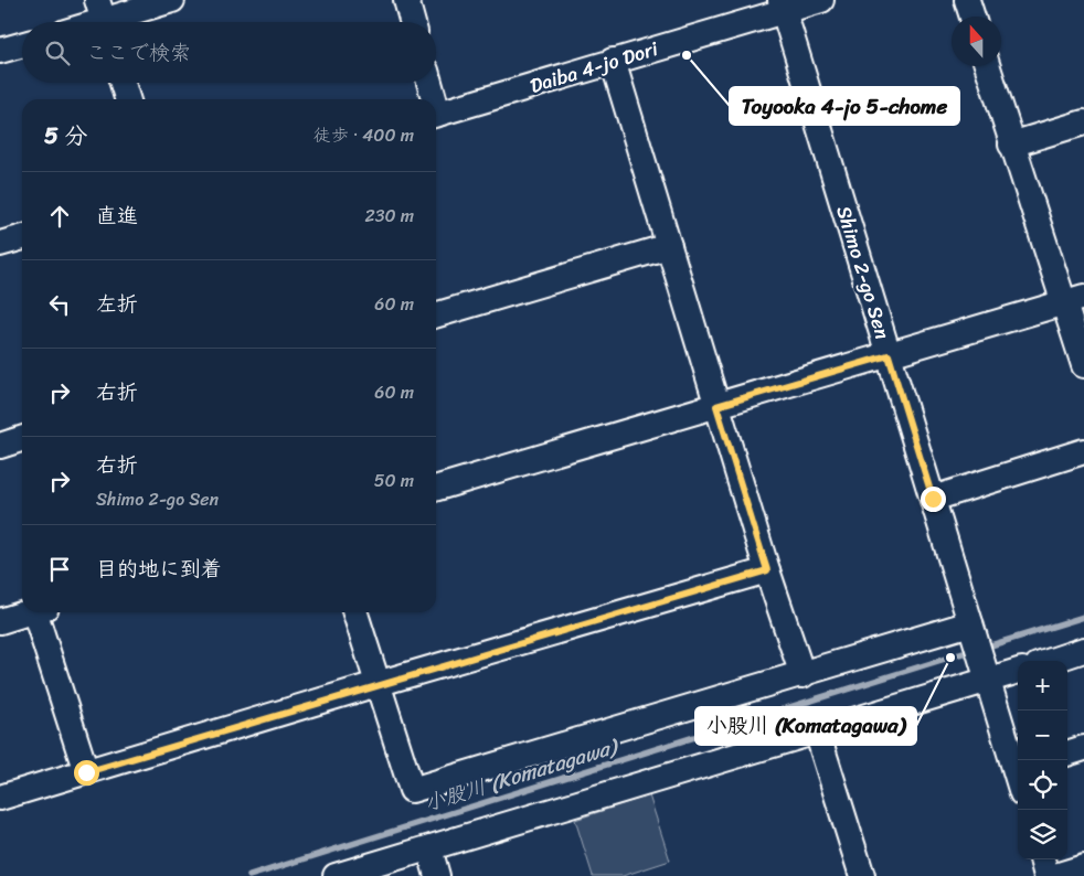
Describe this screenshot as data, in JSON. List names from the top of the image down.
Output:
{
  "streets": {
    "street": ["Daiba 4-jo Dori", "Shimo 2-go Sen"]
  },
  "crossings": [
    ["Daiba 4-jo Dori", "Shimo 2-go Sen"]
  ],
  "water": ["小股川 (Komatagawa)"],
  "places": ["Toyooka 4-jo 5-chome", "小股川 (Komatagawa)"],
  "north": "top",
  "page": {
    "search": "ここで検索",
    "heading": ["5 分", "徒歩 · 400 m"],
    "list": [
      ["直進", "230 m"],
      ["左折", "60 m"],
      ["右折", "60 m"],
      ["右折", "Shimo 2-go Sen", "50 m"],
      "目的地に到着"
    ],
    "map_buttons": ["+", "−"]
  }
}
